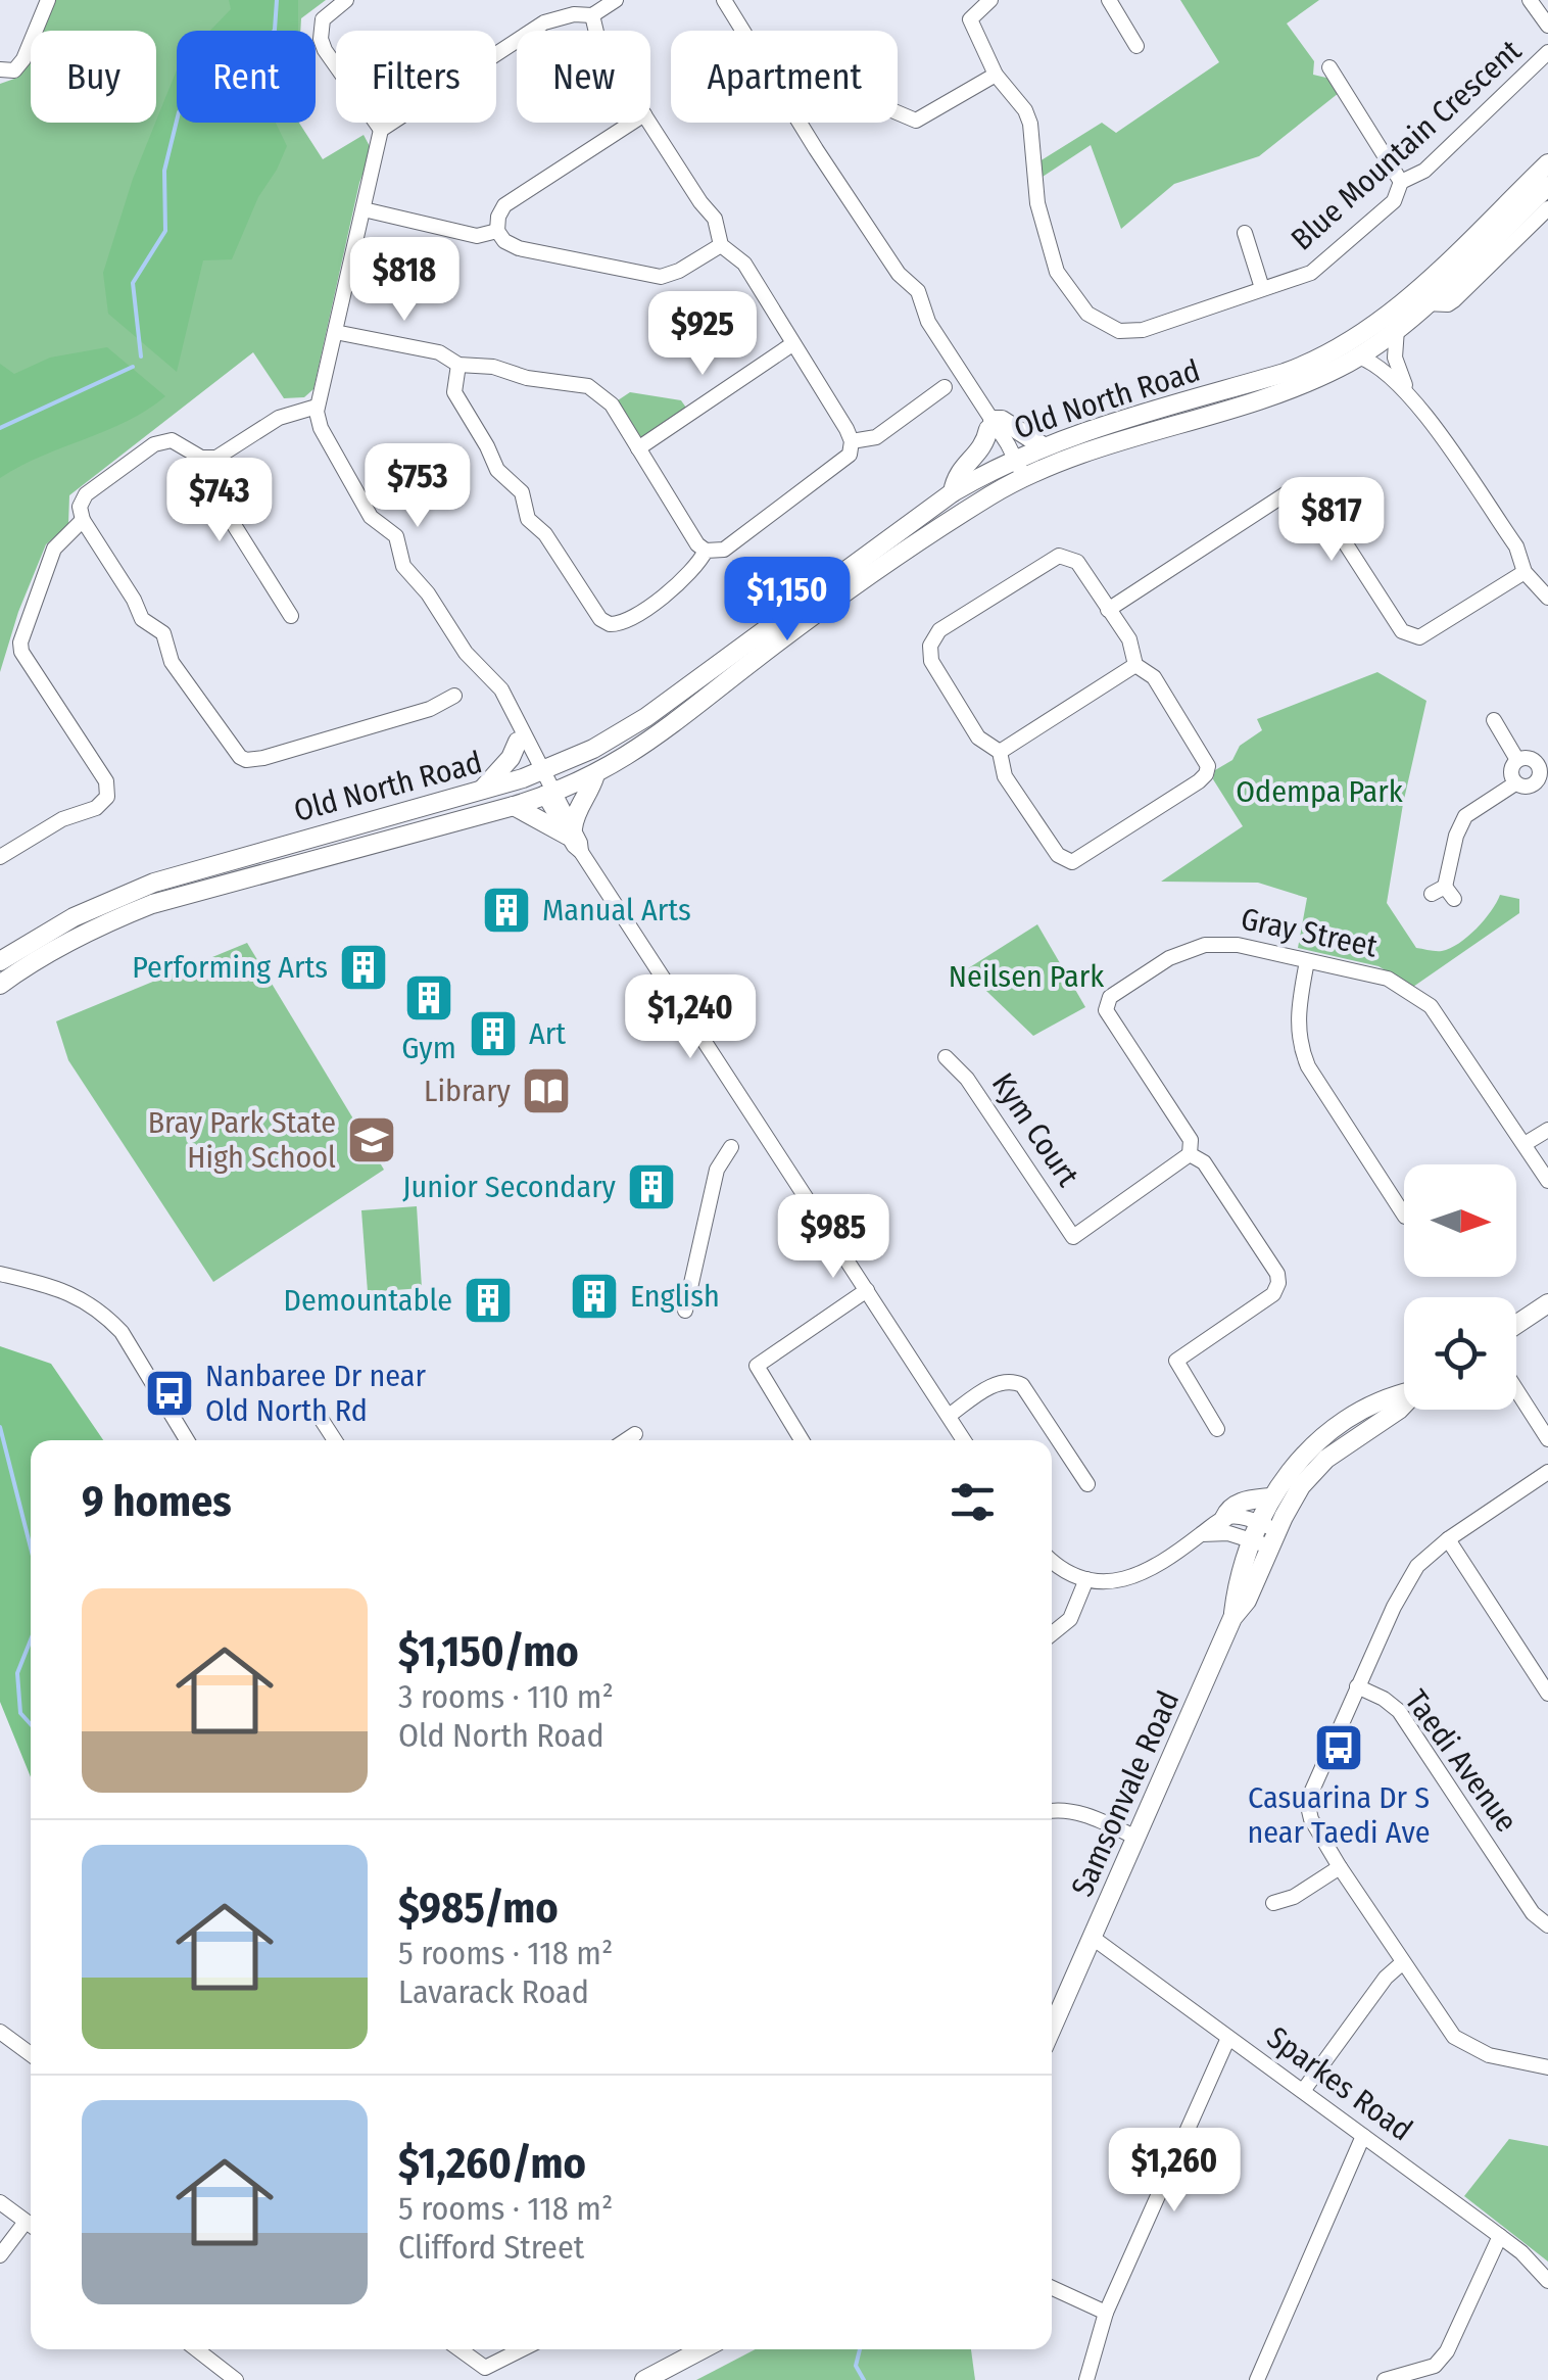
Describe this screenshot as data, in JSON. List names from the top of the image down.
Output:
{
  "streets": {
    "main road": ["Old North Road", "Samsonvale Road"],
    "street": [
      "Blue Mountain Crescent",
      "Gray Street",
      "Kym Court",
      "Taedi Avenue",
      "Sparkes Road"
    ]
  },
  "crossings": [
    ["Gray Street", "Kym Court"],
    ["Samsonvale Road", "Sparkes Road"]
  ],
  "parks": ["Odempa Park", "Neilsen Park"],
  "places": {
    "building": [
      "Manual Arts",
      "Performing Arts",
      "Gym",
      "Art",
      "Junior Secondary",
      "English",
      "Demountable"
    ],
    "library": ["Library"],
    "school or university": ["Bray Park State High School"],
    "bus stop": ["Nanbaree Dr near Old North Rd", "Casuarina Dr S near Taedi Ave"]
  },
  "north": "right",
  "page": {
    "chip": [
      "Buy",
      "Rent",
      "Filters",
      "New",
      "Apartment"
    ],
    "price": [
      "$818",
      "$925",
      "$753",
      "$743",
      "$817",
      "$1,150",
      "$1,240",
      "$985",
      "$1,260"
    ],
    "heading": "9 homes",
    "list": [
      {
        "name": "$1,150/mo",
        "note": "3 rooms · 110 m² · Old North Road"
      },
      {
        "name": "$985/mo",
        "note": "5 rooms · 118 m² · Lavarack Road"
      },
      {
        "name": "$1,260/mo",
        "note": "5 rooms · 118 m² · Clifford Street"
      }
    ]
  }
}
